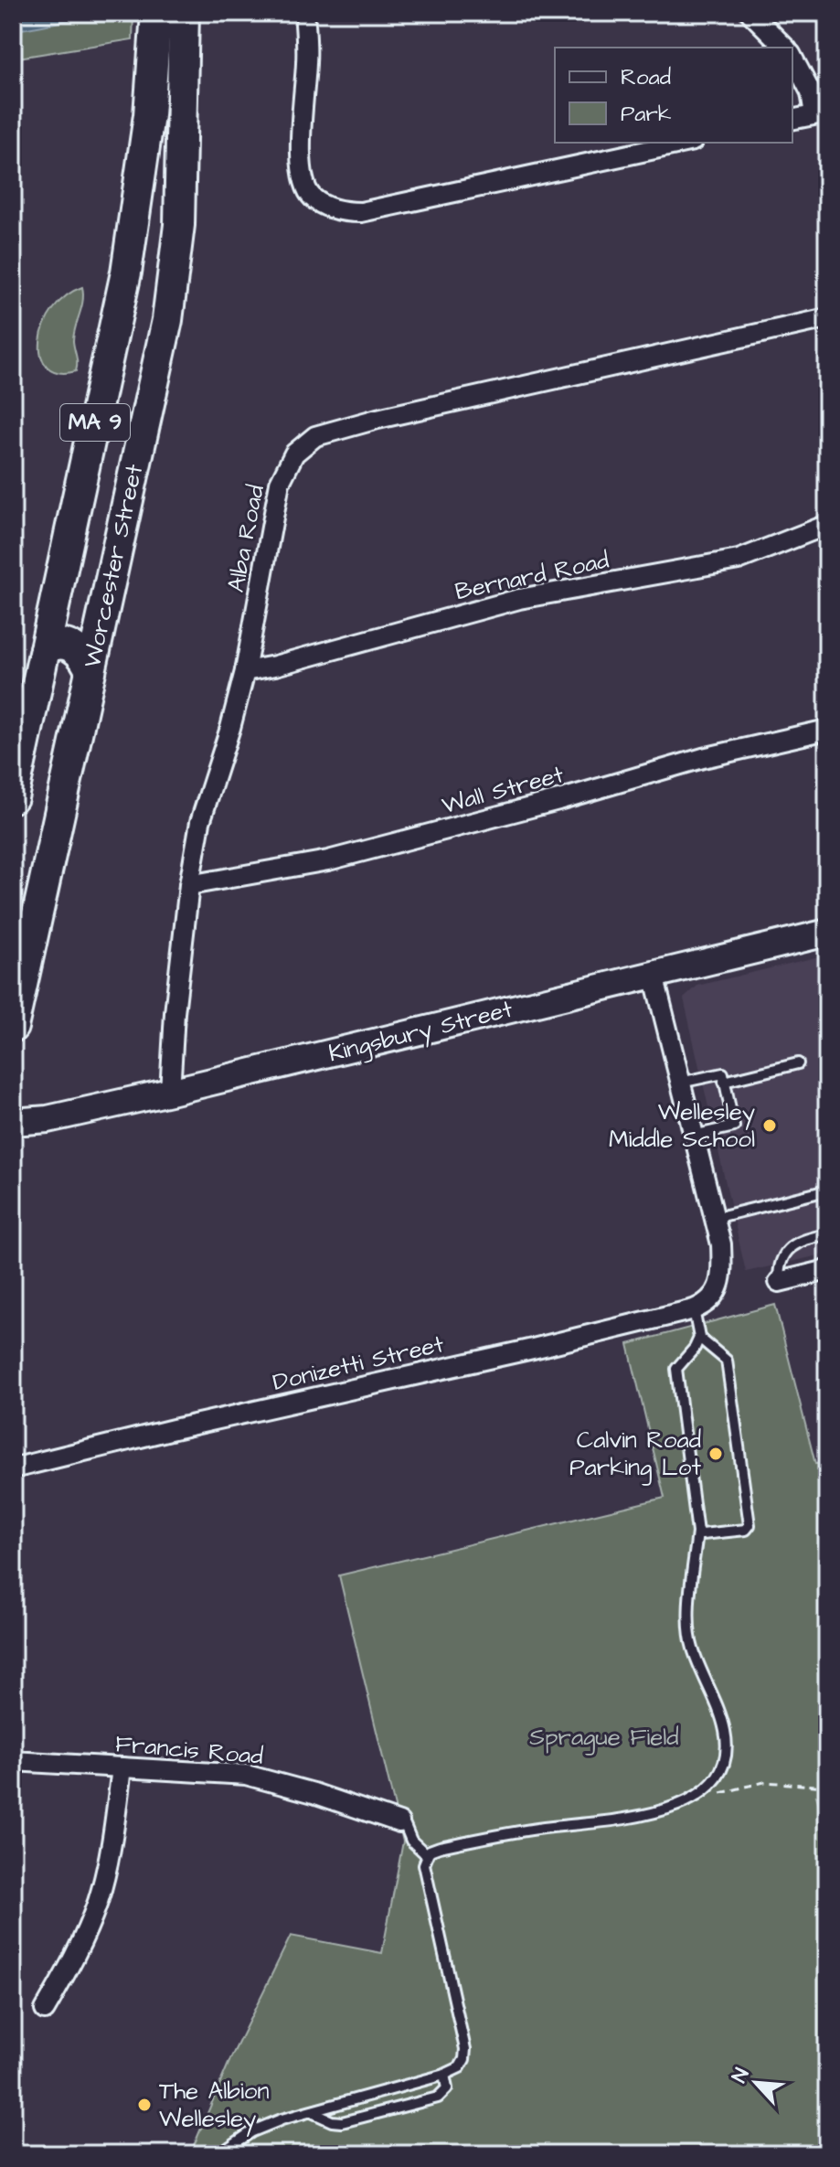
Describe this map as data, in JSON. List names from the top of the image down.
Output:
{
  "streets": {
    "highway": ["MA 9", "Worcester Street"],
    "main road": ["Kingsbury Street"],
    "street": [
      "Alba Road",
      "Bernard Road",
      "Wall Street",
      "Donizetti Street",
      "Francis Road"
    ]
  },
  "crossings": [
    ["Alba Road", "Bernard Road"],
    ["Alba Road", "Wall Street"],
    ["Alba Road", "Kingsbury Street"]
  ],
  "parks": ["Sprague Field"],
  "places": ["Wellesley Middle School", "Calvin Road Parking Lot", "The Albion Wellesley"],
  "legend": ["Road", "Park"],
  "north": "top left"
}
